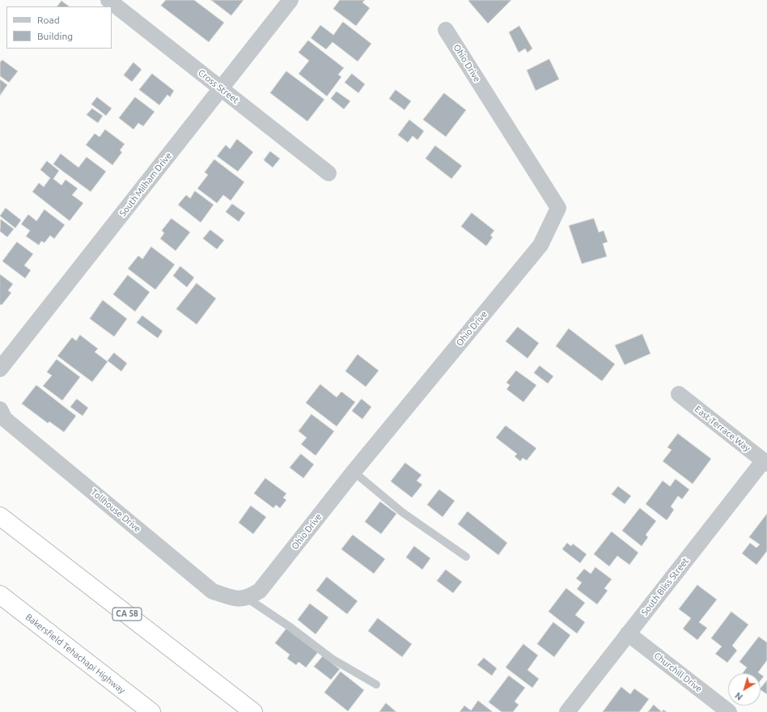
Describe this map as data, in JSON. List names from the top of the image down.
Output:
{
  "streets": {
    "highway": ["CA 58", "Bakersfield Tehachapi Highway"],
    "street": [
      "Ohio Drive",
      "Cross Street",
      "South Milham Drive",
      "East Terrace Way",
      "Tollhouse Drive",
      "South Bliss Street",
      "Churchill Drive"
    ]
  },
  "crossings": [
    ["Ohio Drive", "Tollhouse Drive"],
    ["Cross Street", "South Milham Drive"],
    ["East Terrace Way", "South Bliss Street"],
    ["South Bliss Street", "Churchill Drive"]
  ],
  "legend": ["Road", "Building"],
  "north": "bottom left"
}
